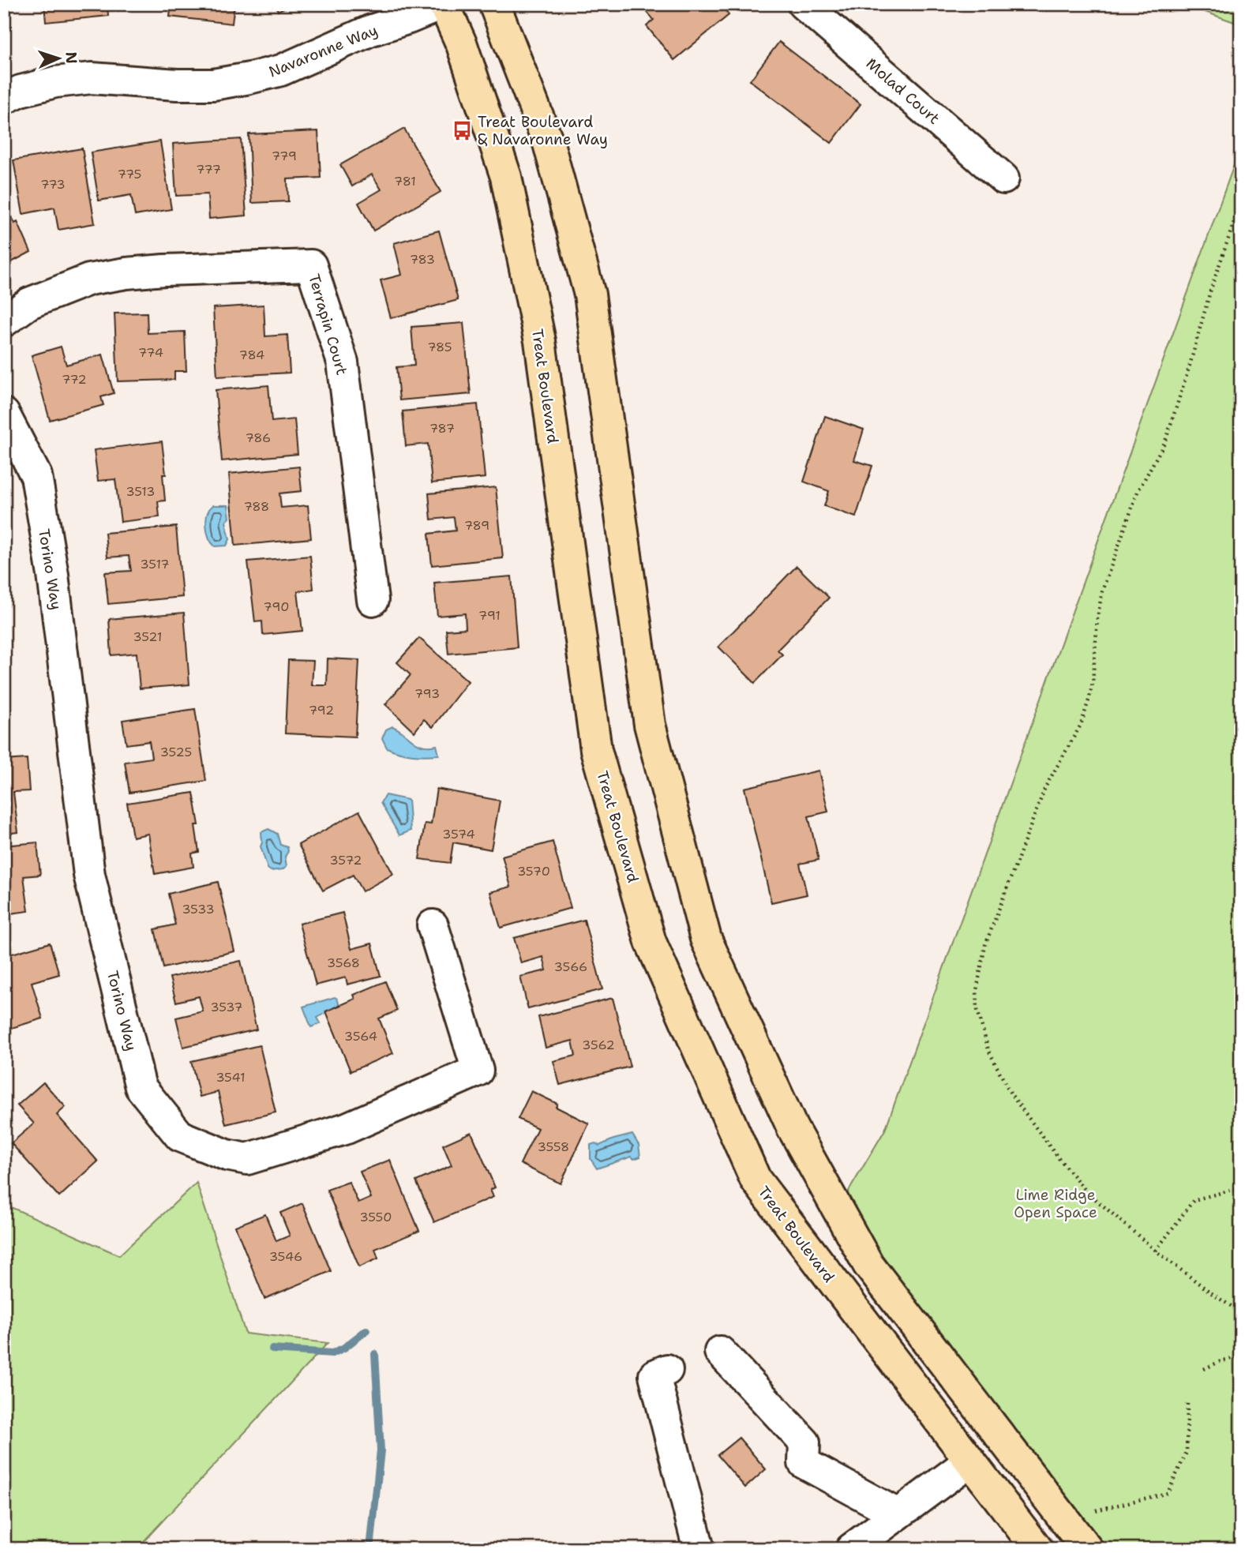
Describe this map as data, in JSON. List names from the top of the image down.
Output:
{
  "streets": {
    "main road": ["Treat Boulevard"],
    "street": [
      "Navaronne Way",
      "Molad Court",
      "Terrapin Court",
      "Torino Way"
    ]
  },
  "crossings": [
    ["Navaronne Way", "Treat Boulevard"]
  ],
  "parks": ["Lime Ridge Open Space"],
  "places": {
    "bus stop": ["Treat Boulevard & Navaronne Way"]
  },
  "house_numbers": [
    "779",
    "777",
    "775",
    "781",
    "773",
    "783",
    "785",
    "774",
    "784",
    "772",
    "787",
    "786",
    "3513",
    "788",
    "789",
    "3517",
    "790",
    "791",
    "3521",
    "793",
    "792",
    "3525",
    "3574",
    "3572",
    "3570",
    "3533",
    "3568",
    "3566",
    "3537",
    "3564",
    "3562",
    "3541",
    "3558",
    "3550",
    "3546"
  ],
  "north": "right"
}
